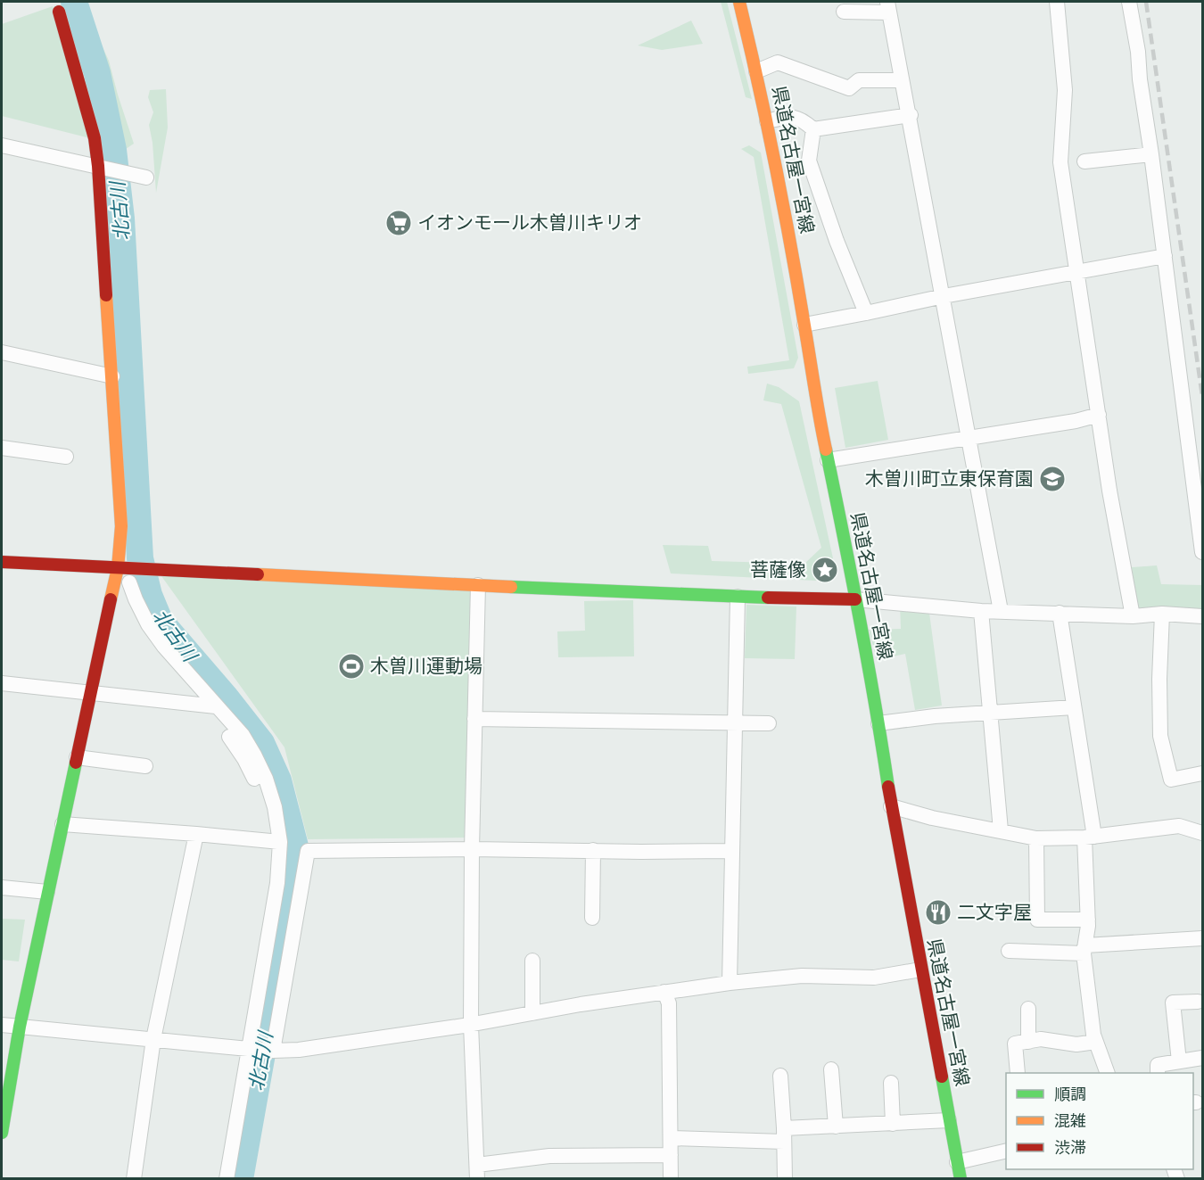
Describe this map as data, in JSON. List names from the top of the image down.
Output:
{
  "streets": {
    "street": ["県道名古屋一宮線"]
  },
  "water": ["北古川"],
  "places": {
    "supermarket": ["イオンモール木曽川キリオ"],
    "school or university": ["木曽川町立東保育園"],
    "place": ["菩薩像"],
    "sports": ["木曽川運動場"],
    "restaurant": ["二文字屋"]
  },
  "legend": ["順調", "混雑", "渋滞"]
}
